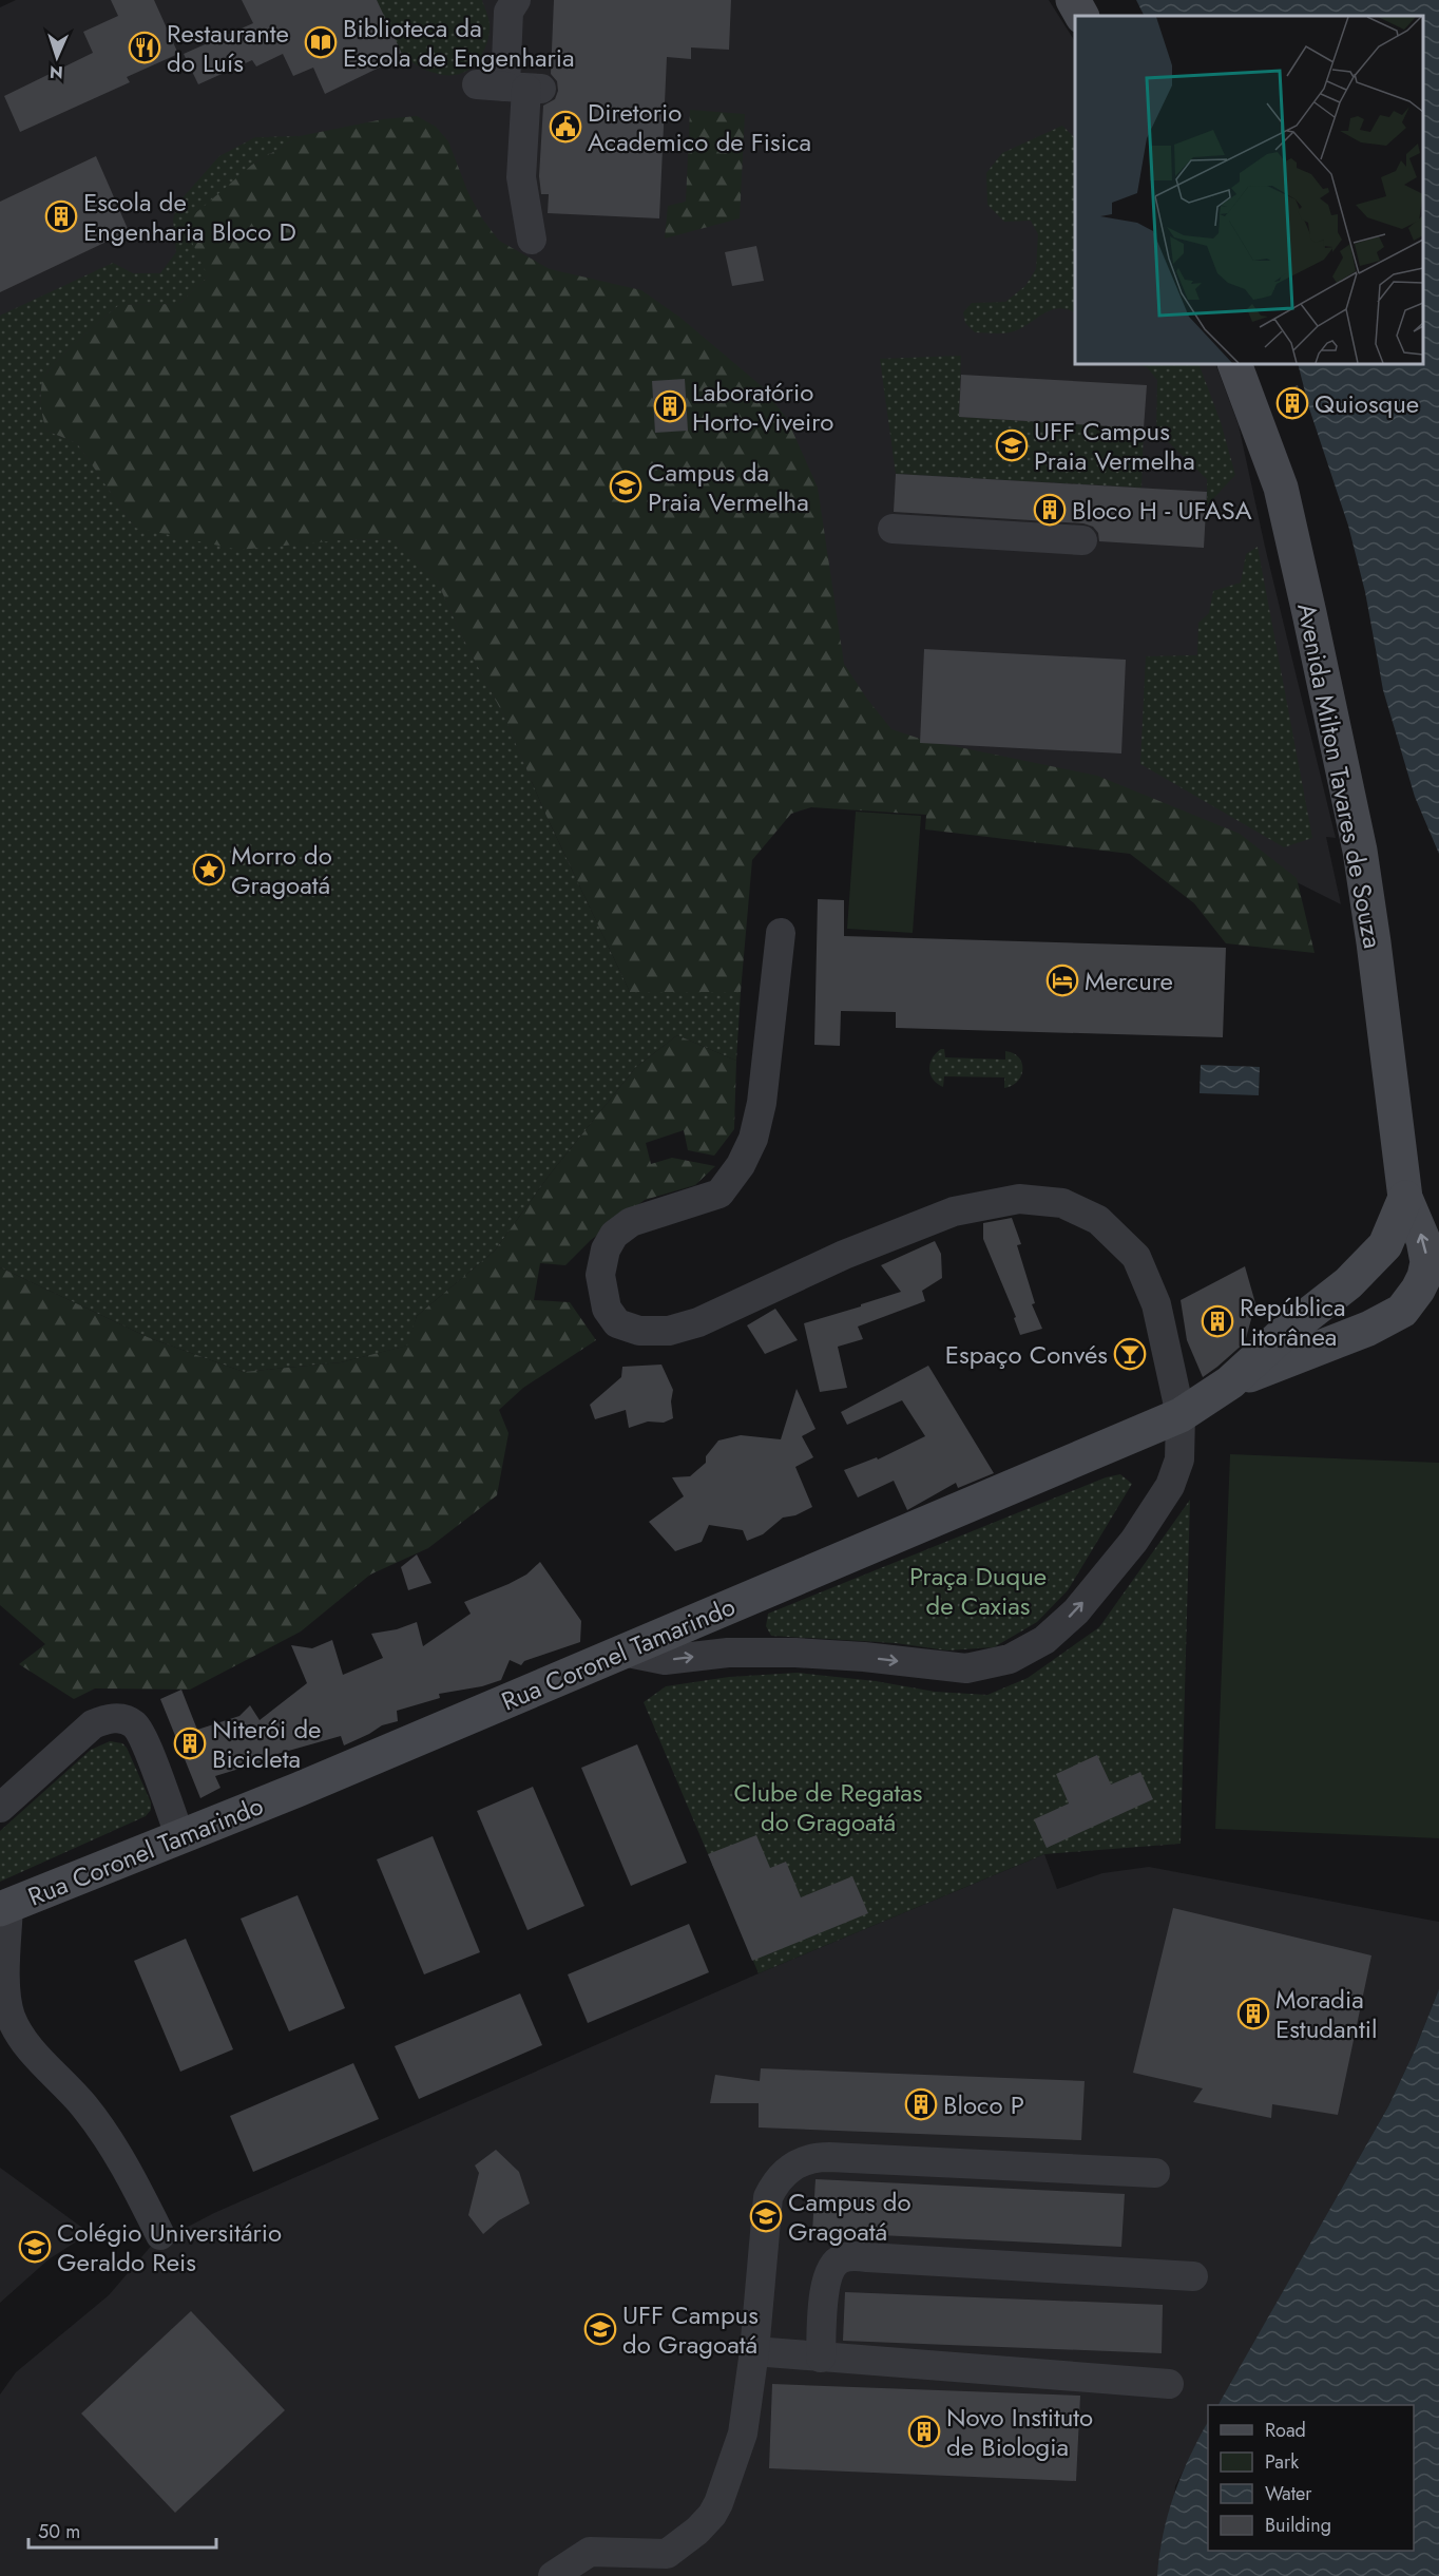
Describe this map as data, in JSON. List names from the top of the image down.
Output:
{
  "streets": {
    "main road": ["Avenida Milton Tavares de Souza", "Rua Coronel Tamarindo"]
  },
  "crossings": [
    ["Avenida Milton Tavares de Souza", "Rua Coronel Tamarindo"]
  ],
  "parks": ["Praça Duque de Caxias", "Clube de Regatas do Gragoatá"],
  "places": {
    "library": ["Biblioteca da Escola de Engenharia"],
    "restaurant": ["Restaurante do Luís"],
    "public building": ["Diretorio Academico de Fisica"],
    "building": [
      "Escola de Engenharia Bloco D",
      "Quiosque",
      "Laboratório Horto-Viveiro",
      "Bloco H - UFASA",
      "República Litorânea",
      "Niterói de Bicicleta",
      "Moradia Estudantil",
      "Bloco P",
      "Novo Instituto de Biologia"
    ],
    "school or university": [
      "UFF Campus Praia Vermelha",
      "Campus da Praia Vermelha",
      "Campus do Gragoatá",
      "Colégio Universitário Geraldo Reis",
      "UFF Campus do Gragoatá"
    ],
    "place": ["Morro do Gragoatá"],
    "hotel": ["Mercure"],
    "bar": ["Espaço Convés"]
  },
  "legend": [
    "Road",
    "Park",
    "Water",
    "Building"
  ],
  "scale_bar": "50 m",
  "north": "bottom"
}
